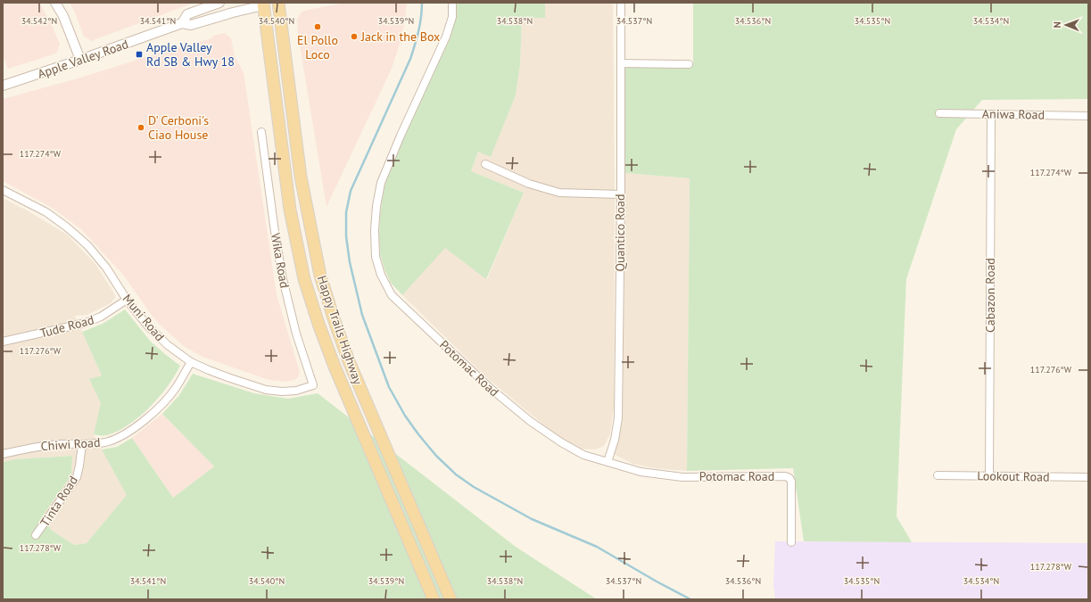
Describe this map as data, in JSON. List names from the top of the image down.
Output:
{
  "streets": {
    "main road": ["Happy Trails Highway"],
    "street": [
      "Apple Valley Road",
      "Aniwa Road",
      "Quantico Road",
      "Wika Road",
      "Cabazon Road",
      "Muni Road",
      "Tude Road",
      "Potomac Road",
      "Chiwi Road",
      "Lookout Road",
      "Tinta Road"
    ]
  },
  "crossings": [
    ["Apple Valley Road", "Happy Trails Highway"],
    ["Aniwa Road", "Cabazon Road"],
    ["Quantico Road", "Potomac Road"],
    ["Wika Road", "Muni Road"],
    ["Cabazon Road", "Lookout Road"],
    ["Muni Road", "Tude Road"],
    ["Muni Road", "Chiwi Road"],
    ["Chiwi Road", "Tinta Road"]
  ],
  "places": {
    "other": ["El Pollo Loco", "Jack in the Box", "D' Cerboni's Ciao House"],
    "transit": ["Apple Valley Rd SB & Hwy 18"]
  },
  "north": "left",
  "coordinates": [
    "34.542°N",
    "34.541°N",
    "34.540°N",
    "34.539°N",
    "34.538°N",
    "34.537°N",
    "34.536°N",
    "34.535°N",
    "34.534°N",
    "117.274°W",
    "117.276°W",
    "117.278°W"
  ]
}
